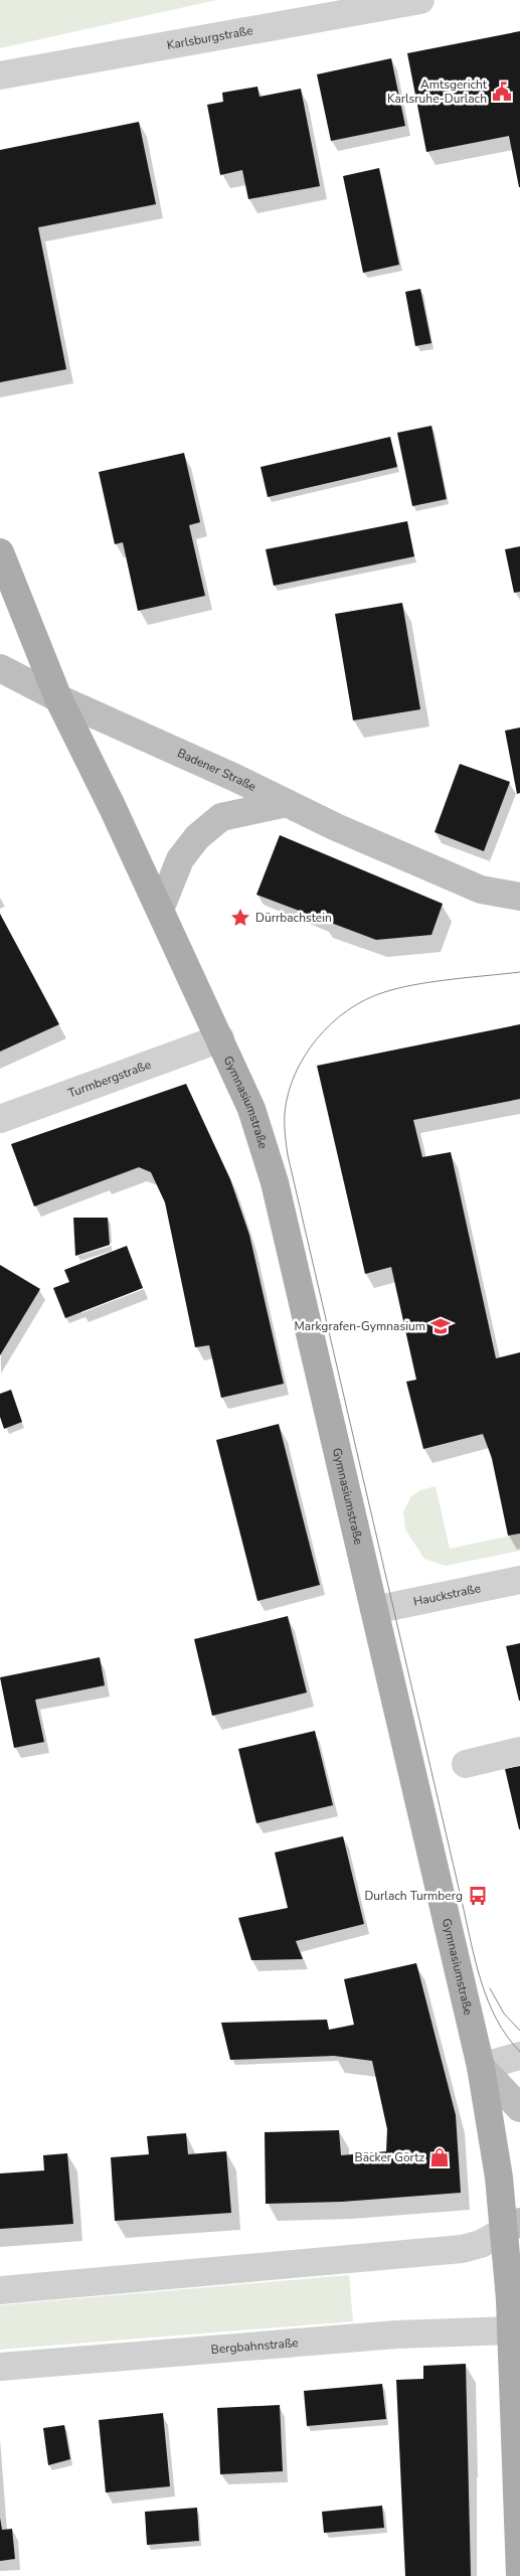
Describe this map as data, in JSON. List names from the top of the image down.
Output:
{
  "streets": {
    "main road": ["Badener Straße", "Gymnasiumstraße"],
    "street": [
      "Karlsburgstraße",
      "Turmbergstraße",
      "Hauckstraße",
      "Bergbahnstraße"
    ]
  },
  "crossings": [
    ["Badener Straße", "Gymnasiumstraße"],
    ["Turmbergstraße", "Gymnasiumstraße"],
    ["Gymnasiumstraße", "Hauckstraße"],
    ["Gymnasiumstraße", "Bergbahnstraße"]
  ],
  "places": {
    "public building": ["Amtsgericht Karlsruhe-Durlach"],
    "place": ["Dürrbachstein"],
    "school or university": ["Markgrafen-Gymnasium"],
    "bus stop": ["Durlach Turmberg"],
    "shop": ["Bäcker Görtz"]
  }
}
